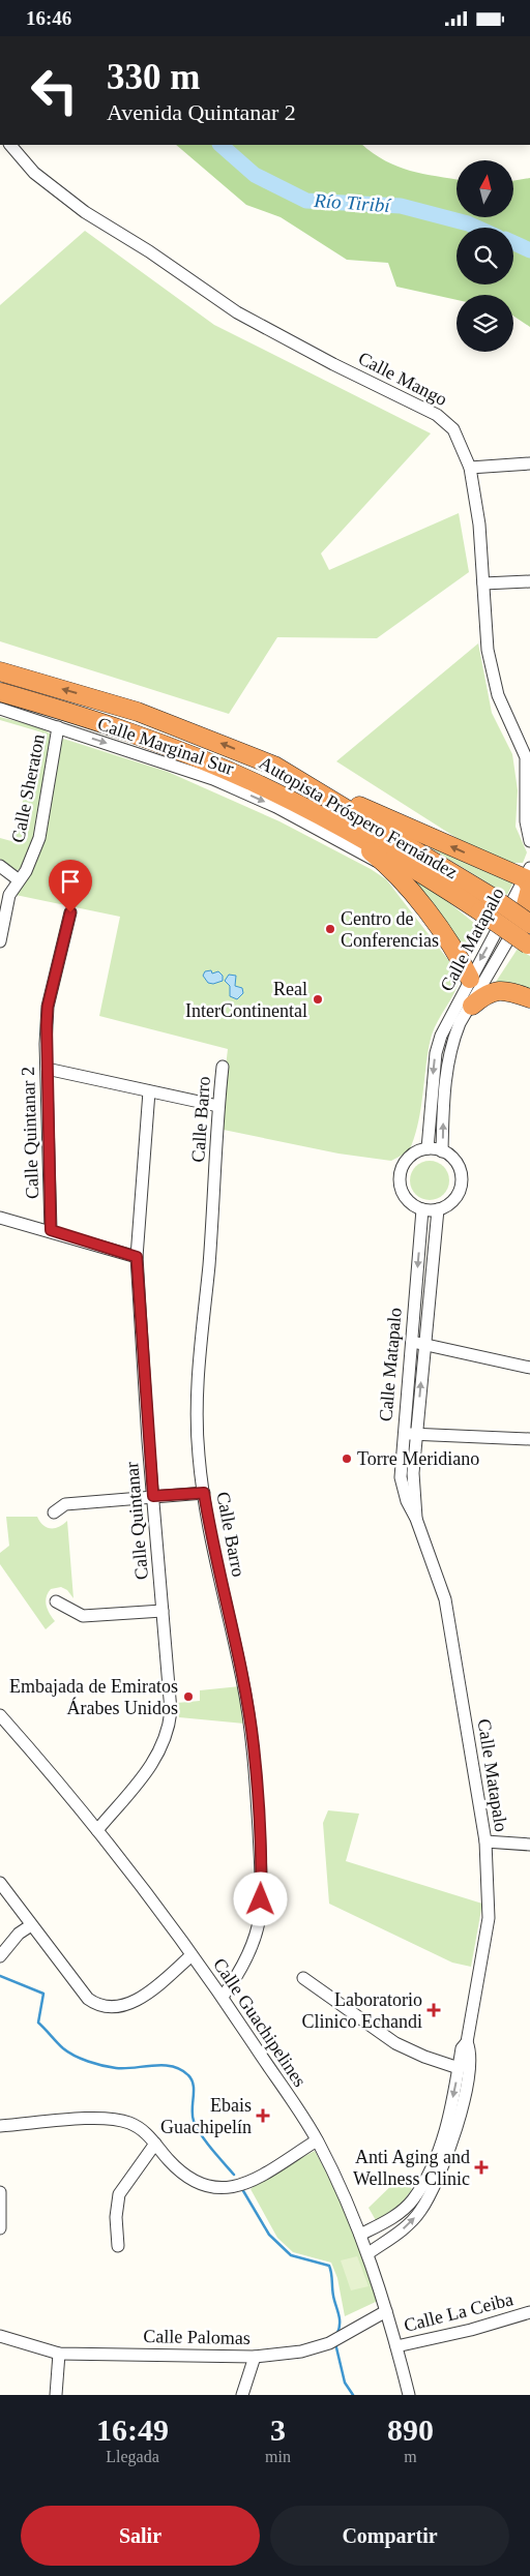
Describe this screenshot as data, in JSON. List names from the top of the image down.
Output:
{
  "streets": {
    "highway": ["Autopista Próspero Fernández"],
    "street": [
      "Calle Mango",
      "Calle Marginal Sur",
      "Calle Sheraton",
      "Calle Matapalo",
      "Calle Barro",
      "Calle Quintanar 2",
      "Calle Quintanar",
      "Calle Guachipelines",
      "Calle La Ceiba",
      "Calle Palomas"
    ]
  },
  "crossings": [
    ["Calle Marginal Sur", "Calle Sheraton"],
    ["Autopista Próspero Fernández", "Calle Matapalo"],
    ["Calle Matapalo", "Calle Guachipelines"],
    ["Calle Barro", "Calle Guachipelines"],
    ["Calle Quintanar", "Calle Guachipelines"],
    ["Calle Guachipelines", "Calle La Ceiba"],
    ["Calle Guachipelines", "Calle Palomas"]
  ],
  "one_way": ["Calle Marginal Sur"],
  "water": ["Río Tiribí"],
  "places": {
    "other": [
      "Centro de Conferencias",
      "Real InterContinental",
      "Torre Meridiano",
      "Embajada de Emiratos Árabes Unidos"
    ],
    "health": ["Laboratorio Clinico Echandi", "Ebais Guachipelín", "Anti Aging and Wellness Clinic"]
  },
  "north": "top",
  "page": {
    "status": "16:46",
    "turn": ["330 m", "Avenida Quintanar 2"],
    "eta": [
      "16:49",
      "Llegada",
      "3",
      "min",
      "890",
      "m"
    ],
    "buttons": ["Salir", "Compartir"]
  }
}
